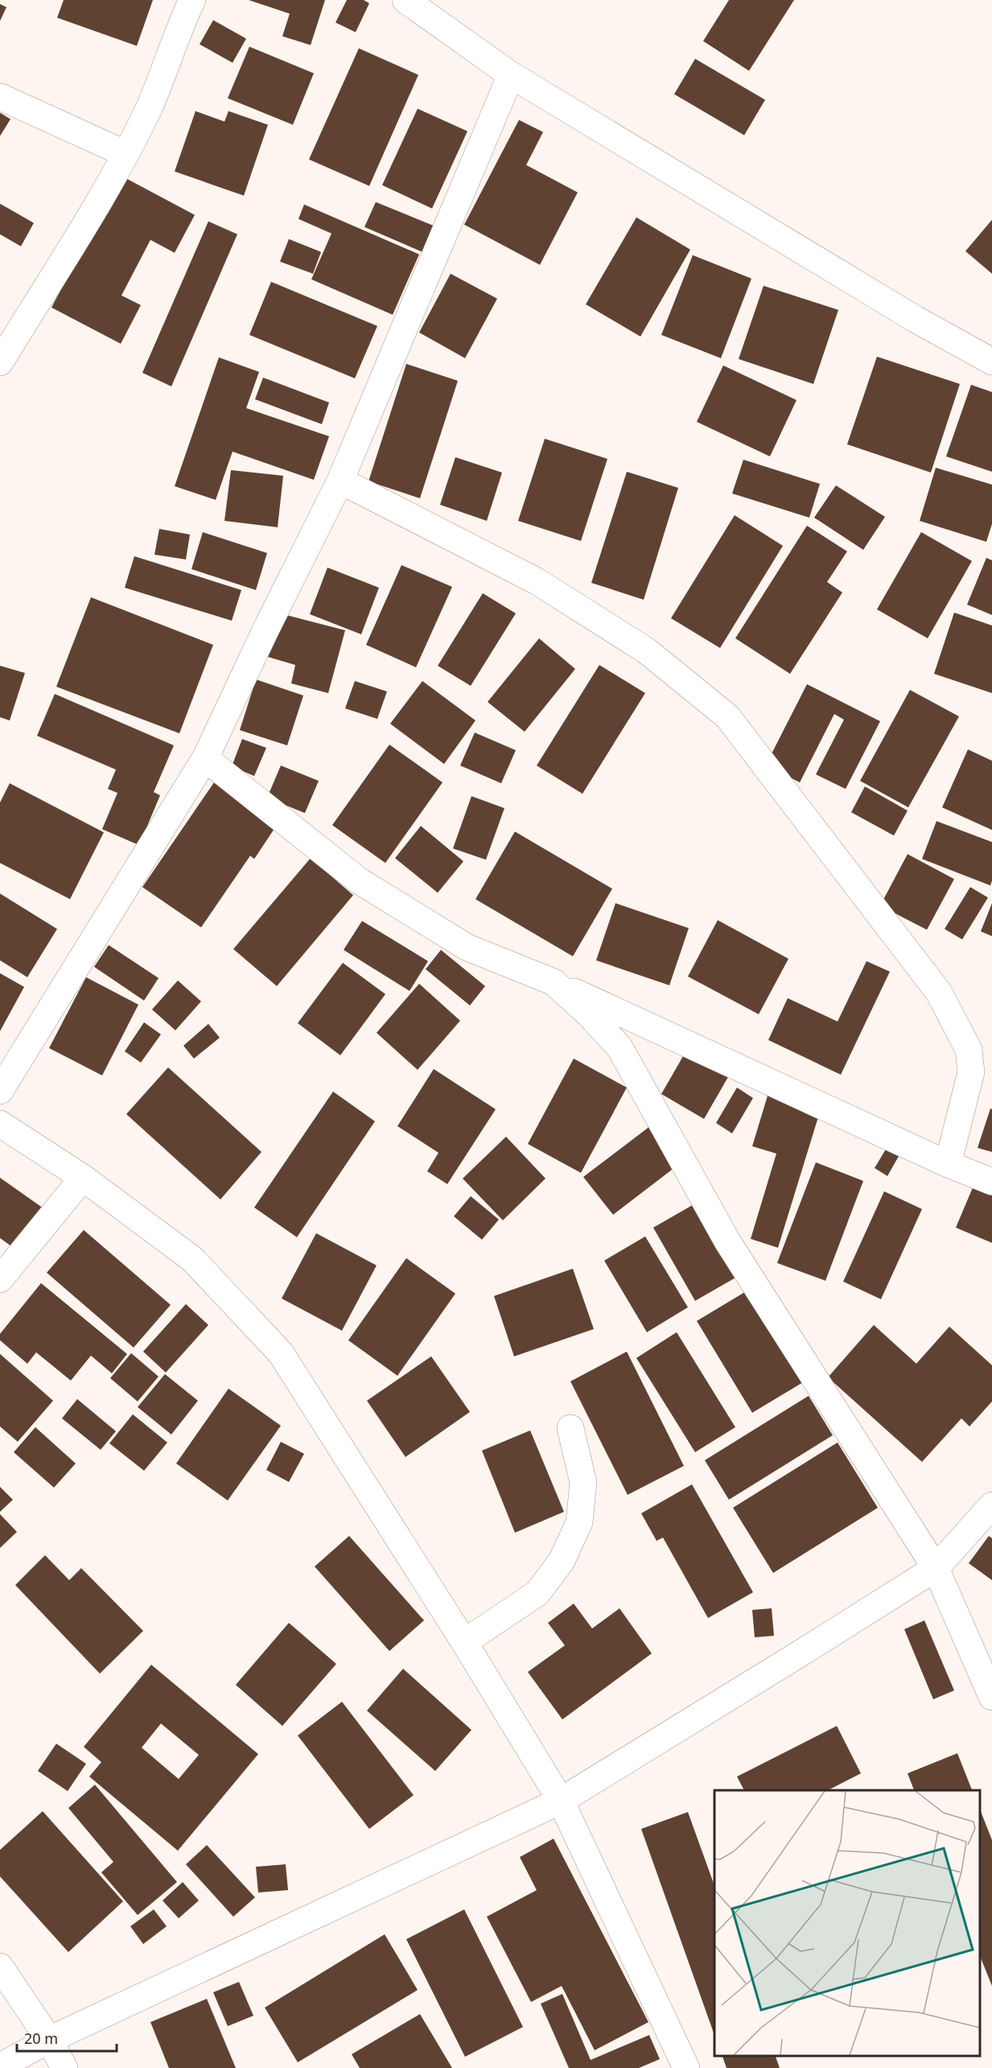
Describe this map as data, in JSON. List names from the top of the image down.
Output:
{
  "scale_bar": "20 m"
}
